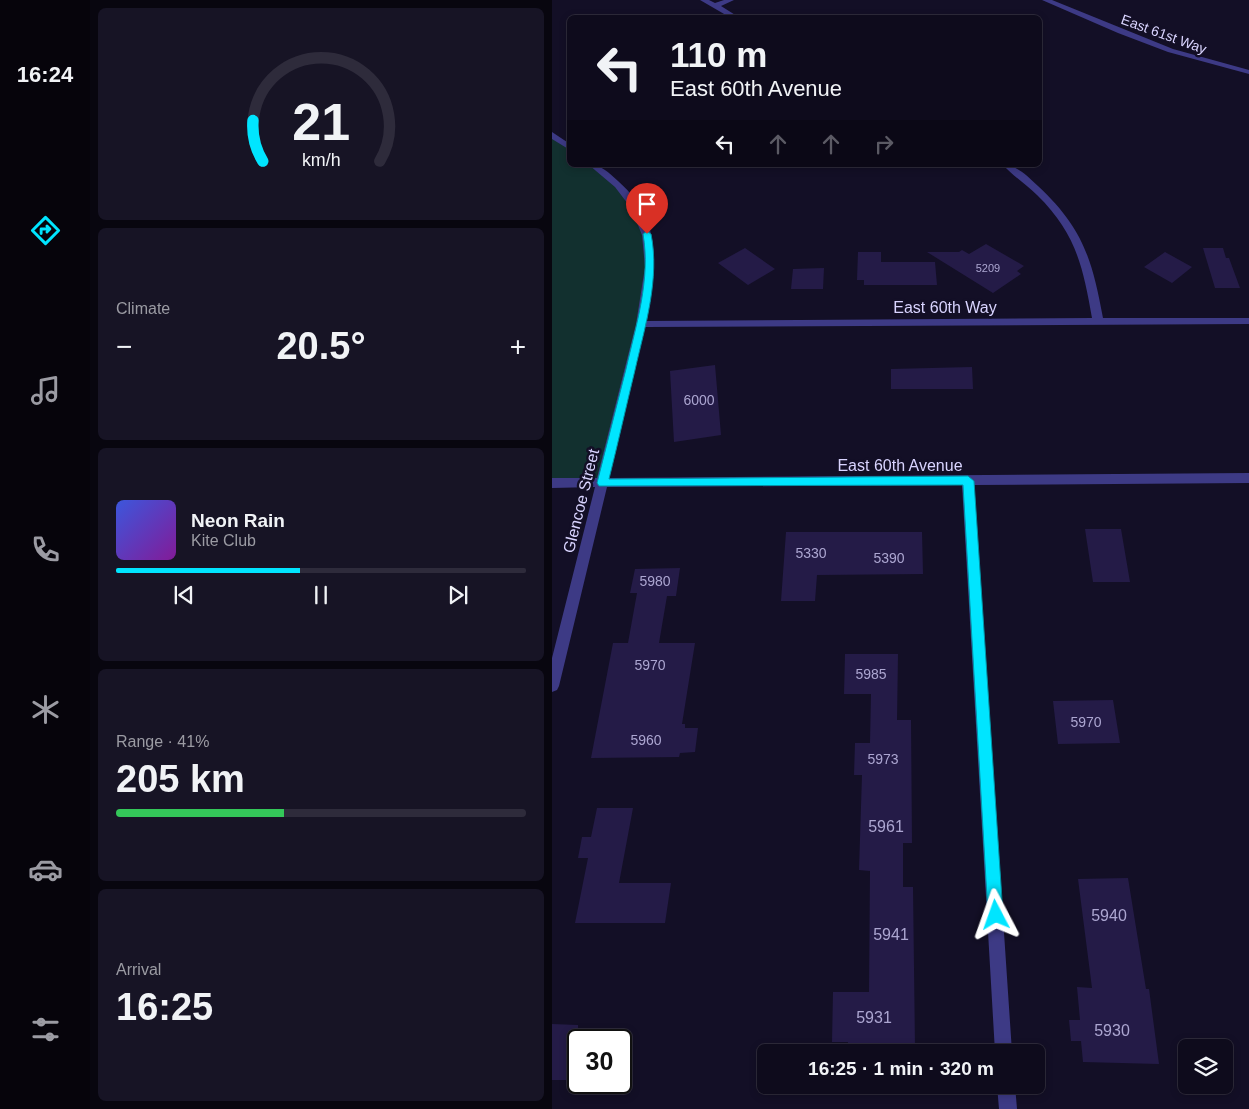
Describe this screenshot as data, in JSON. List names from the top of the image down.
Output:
{
  "streets": {
    "street": [
      "East 61st Way",
      "East 60th Way",
      "East 60th Avenue",
      "Glencoe Street"
    ]
  },
  "crossings": [
    ["East 60th Way", "Glencoe Street"],
    ["East 60th Avenue", "Glencoe Street"]
  ],
  "house_numbers": [
    "5209",
    "6000",
    "5330",
    "5390",
    "5980",
    "5970",
    "5985",
    "5970",
    "5960",
    "5973",
    "5961",
    "5940",
    "5941",
    "5931",
    "5930"
  ],
  "page": {
    "tabs": "16:24",
    "turn": ["110 m", "East 60th Avenue"],
    "tile": [
      "Climate",
      ["Range · 41%", "205 km"],
      ["Arrival", "16:25"]
    ],
    "heat": ["−", "20.5°", "+"],
    "song": ["Neon Rain", "Kite Club"],
    "limit": "30",
    "trip": "16:25 · 1 min · 320 m",
    "gauge": ["21", "km/h"]
  }
}
